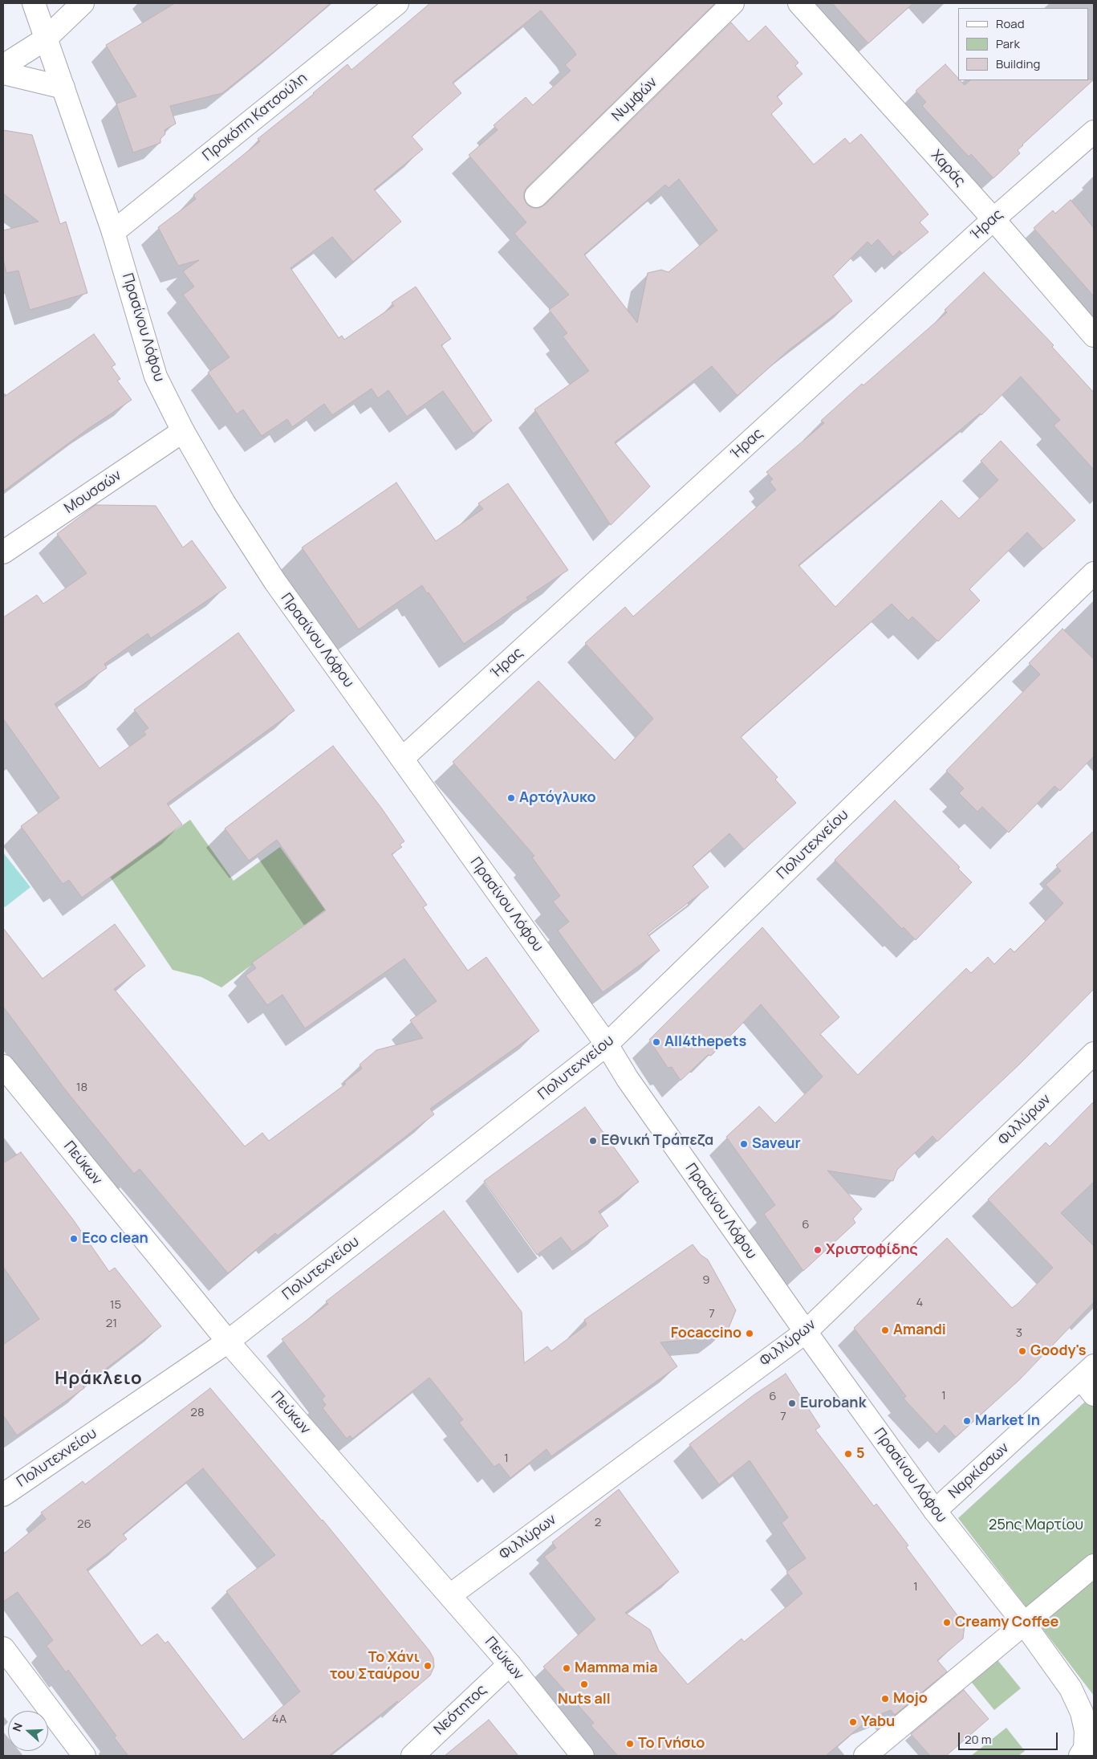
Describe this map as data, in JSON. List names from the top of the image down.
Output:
{
  "streets": {
    "street": [
      "Νυμφών",
      "Προκόπη Κατσούλη",
      "Χαράς",
      "Ήρας",
      "Πρασίνου Λόφου",
      "Μουσσών",
      "Πολυτεχνείου",
      "Φιλλύρων",
      "Πεύκων",
      "Ναρκίσσων",
      "Νεότητος"
    ]
  },
  "crossings": [
    ["Προκόπη Κατσούλη", "Πρασίνου Λόφου"],
    ["Χαράς", "Ήρας"],
    ["Ήρας", "Πρασίνου Λόφου"],
    ["Πρασίνου Λόφου", "Μουσσών"],
    ["Πρασίνου Λόφου", "Πολυτεχνείου"],
    ["Πρασίνου Λόφου", "Φιλλύρων"],
    ["Πρασίνου Λόφου", "Ναρκίσσων"],
    ["Πολυτεχνείου", "Πεύκων"],
    ["Φιλλύρων", "Πεύκων"],
    ["Πεύκων", "Νεότητος"]
  ],
  "districts": ["Ηράκλειο"],
  "parks": ["25ης Μαρτίου"],
  "places": [
    "Αρτόγλυκο",
    "All4thepets",
    "Εθνική Τράπεζα",
    "Saveur",
    "Eco clean",
    "Χριστοφίδης",
    "Amandi",
    "Focaccino",
    "Goody's",
    "Eurobank",
    "Market In",
    "5",
    "Creamy Coffee",
    "Το Χάνι του Σταύρου",
    "Mamma mia",
    "Nuts all",
    "Mojo",
    "Yabu",
    "Το Γνήσιο"
  ],
  "house_numbers": [
    "18",
    "6",
    "9",
    "4",
    "15",
    "7",
    "21",
    "3",
    "1",
    "6",
    "28",
    "7",
    "1",
    "2",
    "26",
    "1",
    "4A"
  ],
  "legend": ["Road", "Park", "Building"],
  "scale_bar": "20 m",
  "north": "left"
}
